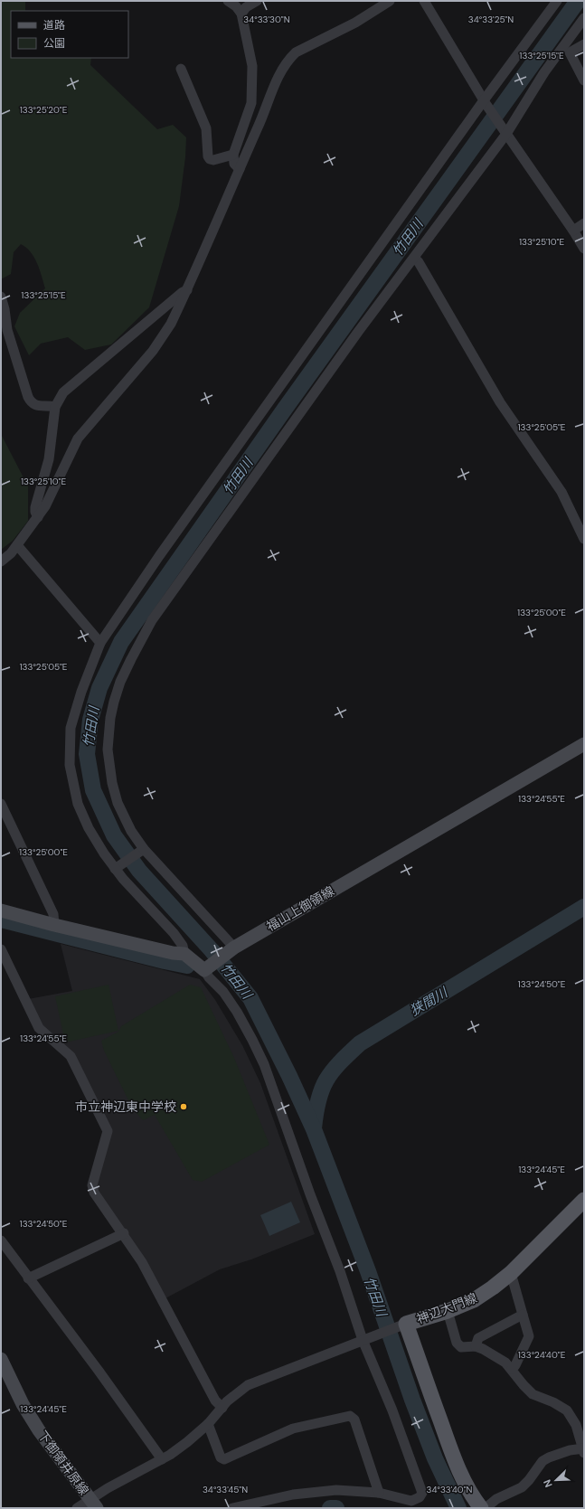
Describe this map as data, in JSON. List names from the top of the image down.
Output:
{
  "streets": {
    "main road": ["福山上御領線", "神辺大門線", "下御領井原線"]
  },
  "water": ["竹田川", "狭間川"],
  "places": ["市立神辺東中学校"],
  "legend": ["道路", "公園"],
  "north": "bottom left",
  "coordinates": [
    "34°33'30\"N",
    "34°33'25\"N",
    "133°25'15\"E",
    "133°25'20\"E",
    "133°25'10\"E",
    "133°25'05\"E",
    "133°25'00\"E",
    "133°24'55\"E",
    "133°24'50\"E",
    "133°24'45\"E",
    "133°24'40\"E",
    "34°33'45\"N",
    "34°33'40\"N"
  ]
}
